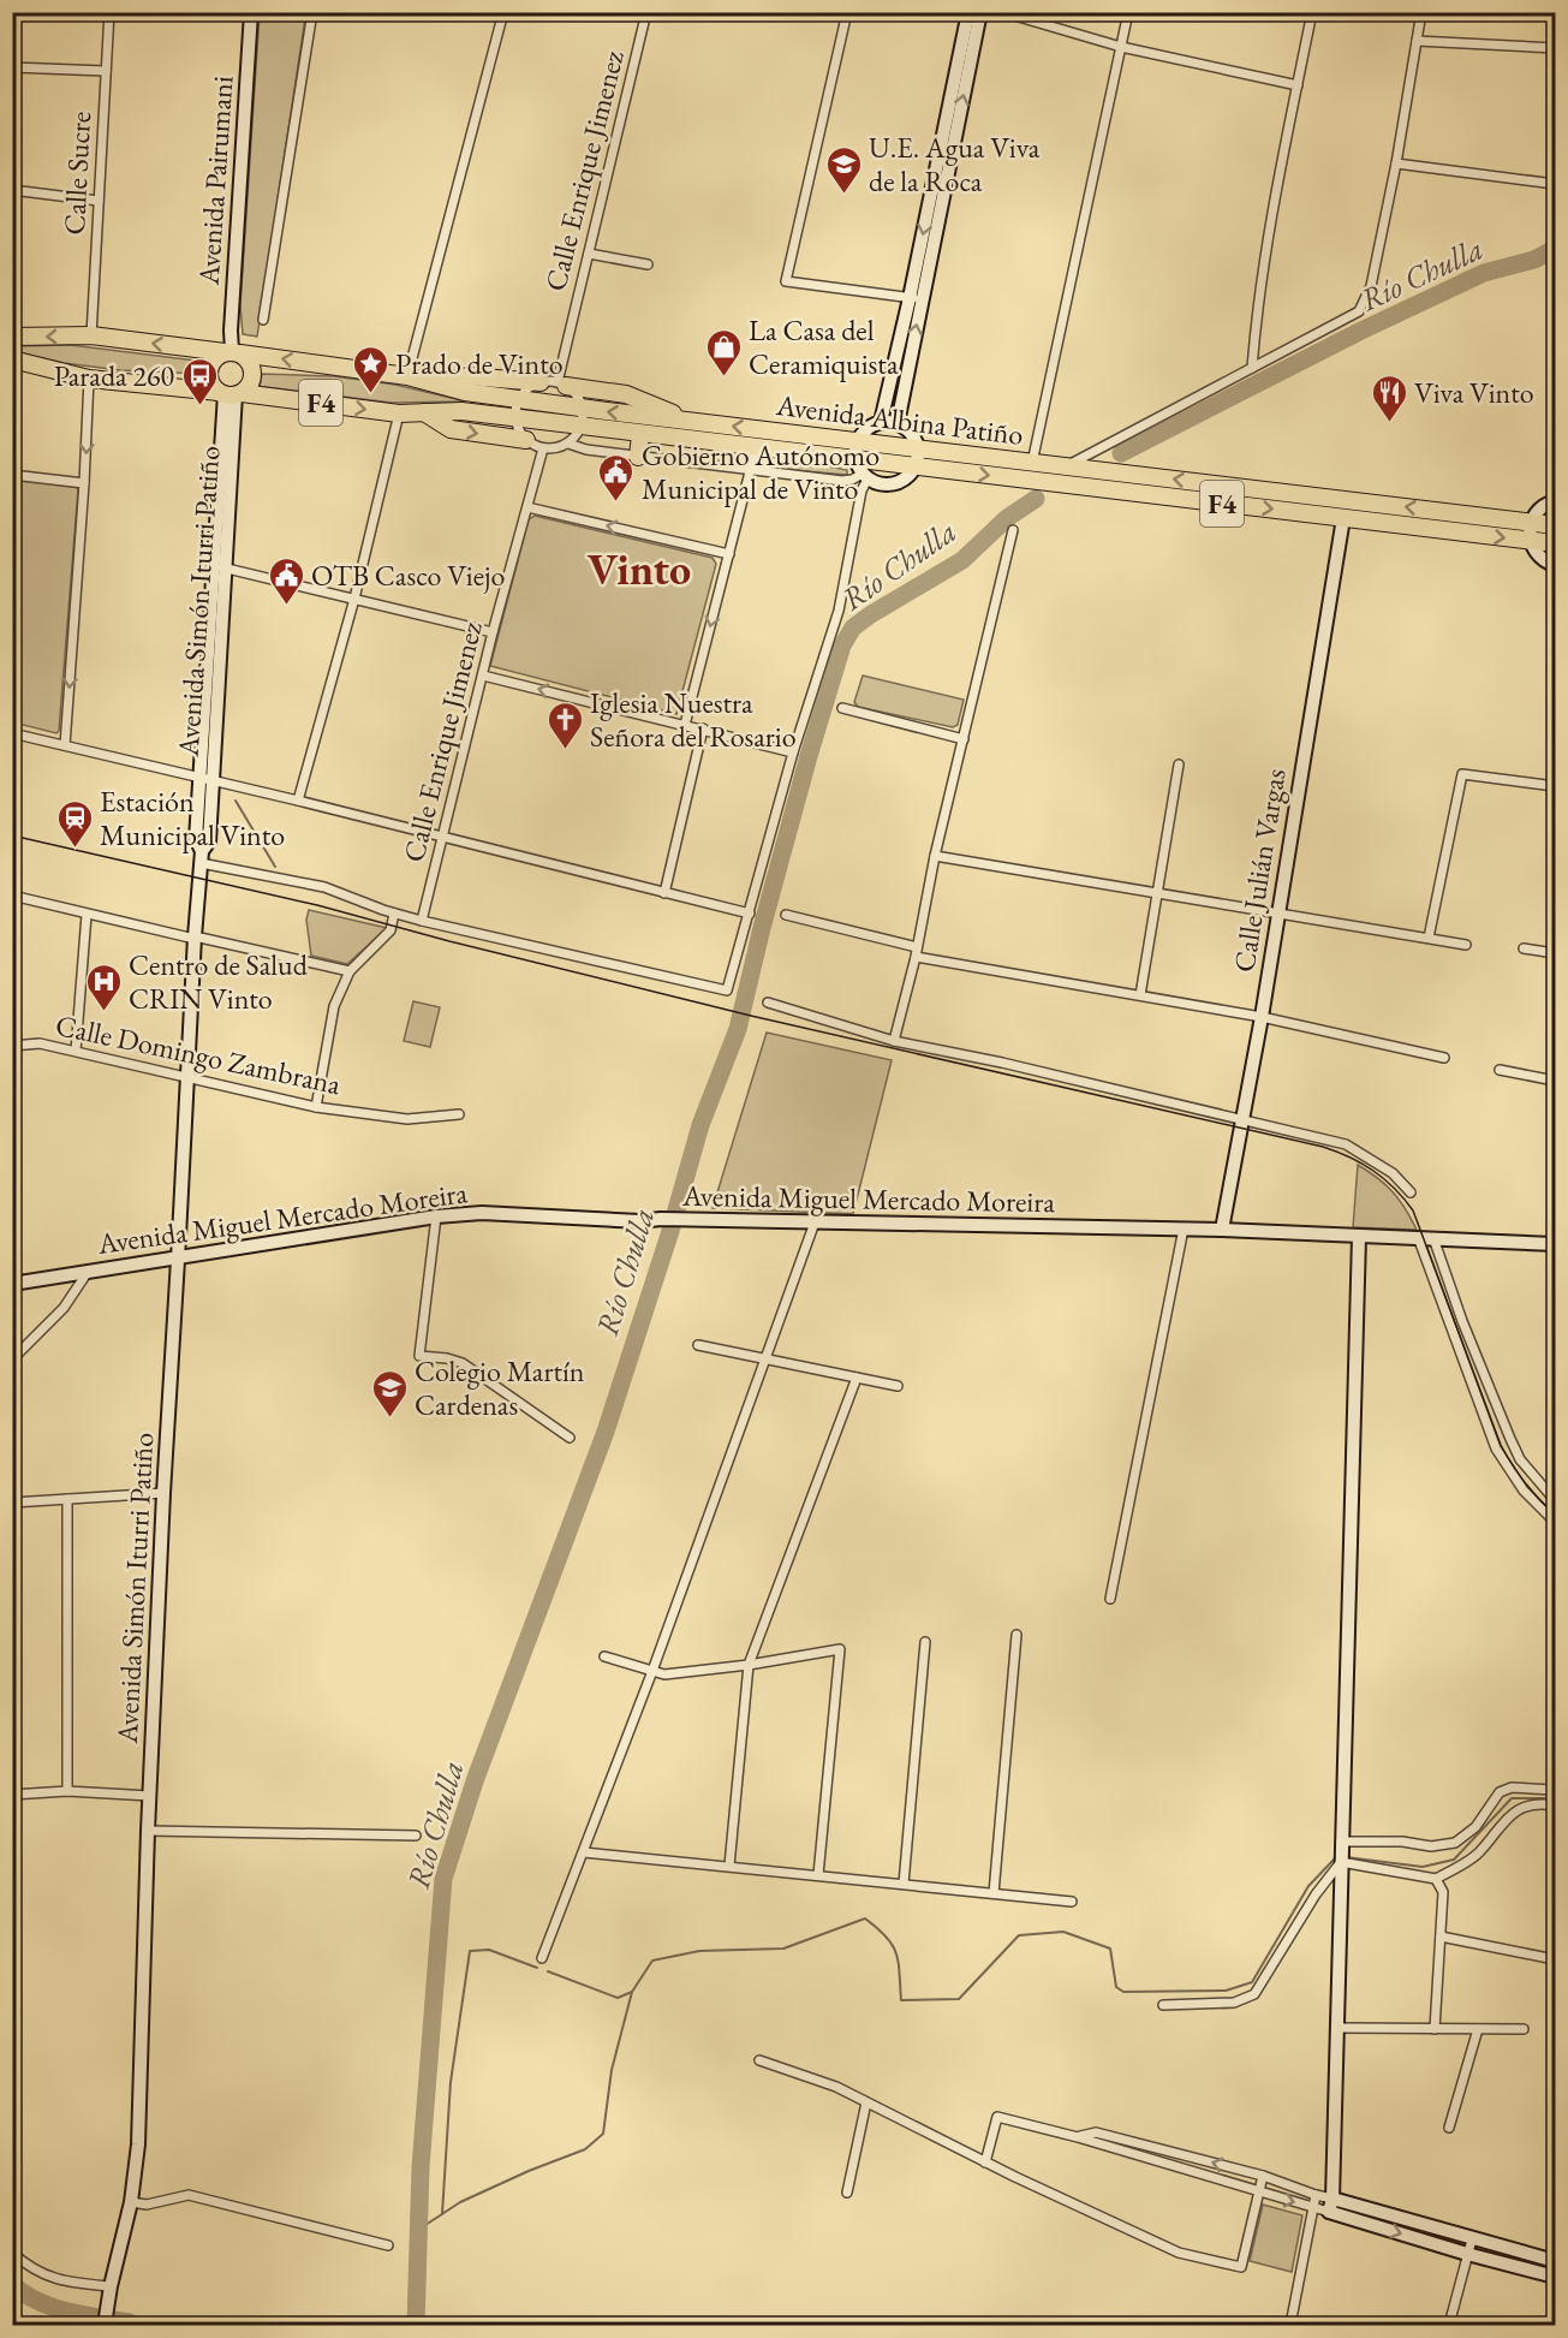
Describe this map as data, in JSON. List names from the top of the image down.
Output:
{
  "streets": {
    "highway": ["F4", "Avenida Albina Patiño"],
    "main road": [
      "Avenida Pairumani",
      "Avenida Simón Iturri Patiño",
      "Calle Julián Vargas",
      "Avenida Miguel Mercado Moreira"
    ],
    "street": ["Calle Enrique Jimenez", "Calle Sucre", "Calle Domingo Zambrana"]
  },
  "crossings": [
    ["Calle Sucre", "Avenida Albina Patiño"],
    ["Avenida Pairumani", "Avenida Albina Patiño"],
    ["Avenida Pairumani", "Avenida Simón Iturri Patiño"],
    ["Avenida Albina Patiño", "Avenida Simón Iturri Patiño"],
    ["Avenida Albina Patiño", "Calle Julián Vargas"],
    ["Avenida Simón Iturri Patiño", "Calle Domingo Zambrana"],
    ["Avenida Simón Iturri Patiño", "Avenida Miguel Mercado Moreira"],
    ["Calle Julián Vargas", "Avenida Miguel Mercado Moreira"]
  ],
  "districts": ["Vinto"],
  "water": ["Río Chulla"],
  "places": {
    "school or university": ["U.E. Agua Viva de la Roca", "Colegio Martín Cardenas"],
    "shop": ["La Casa del Ceramiquista"],
    "place": ["Prado de Vinto"],
    "bus stop": ["Parada 260"],
    "restaurant": ["Viva Vinto"],
    "public building": ["Gobierno Autónomo Municipal de Vinto", "OTB Casco Viejo"],
    "church": ["Iglesia Nuestra Señora del Rosario"],
    "station": ["Estación Municipal Vinto"],
    "hospital": ["Centro de Salud CRIN Vinto"]
  }
}
